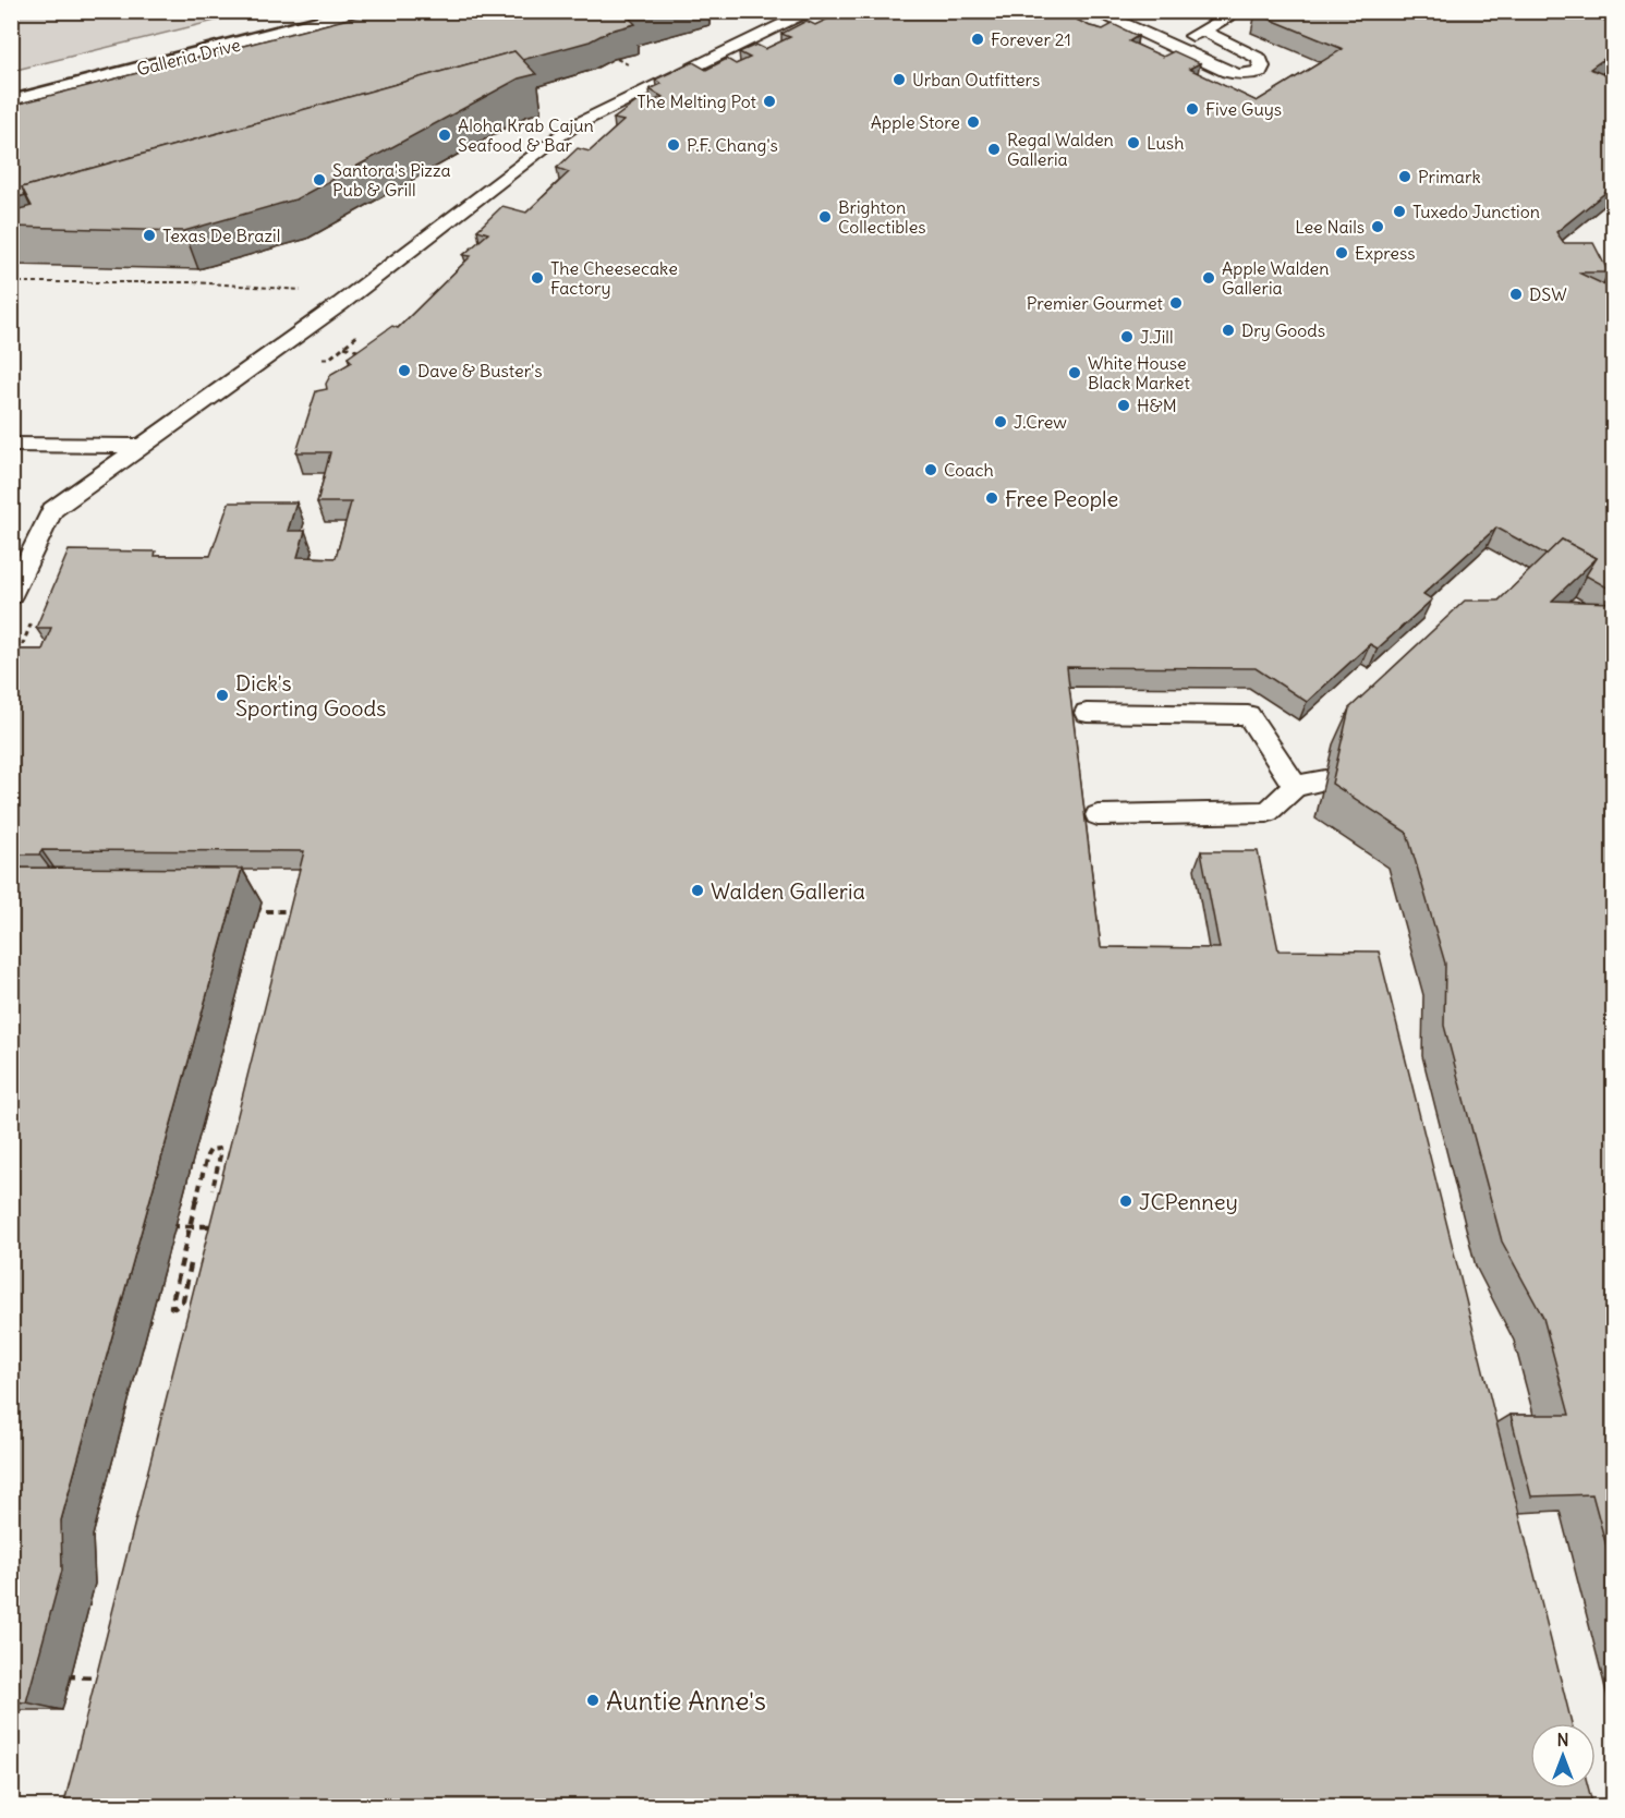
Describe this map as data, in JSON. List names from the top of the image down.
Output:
{
  "streets": {
    "street": ["Galleria Drive"]
  },
  "places": [
    "Forever 21",
    "Urban Outfitters",
    "The Melting Pot",
    "Five Guys",
    "Apple Store",
    "Aloha Krab Cajun Seafood & Bar",
    "Lush",
    "P.F. Chang's",
    "Regal Walden Galleria",
    "Primark",
    "Santora's Pizza Pub & Grill",
    "Tuxedo Junction",
    "Brighton Collectibles",
    "Lee Nails",
    "Texas De Brazil",
    "Express",
    "The Cheesecake Factory",
    "Apple Walden Galleria",
    "DSW",
    "Premier Gourmet",
    "Dry Goods",
    "J.Jill",
    "Dave & Buster's",
    "White House Black Market",
    "H&M",
    "J.Crew",
    "Coach",
    "Free People",
    "Dick's Sporting Goods",
    "Walden Galleria",
    "JCPenney",
    "Auntie Anne's"
  ],
  "north": "top"
}
